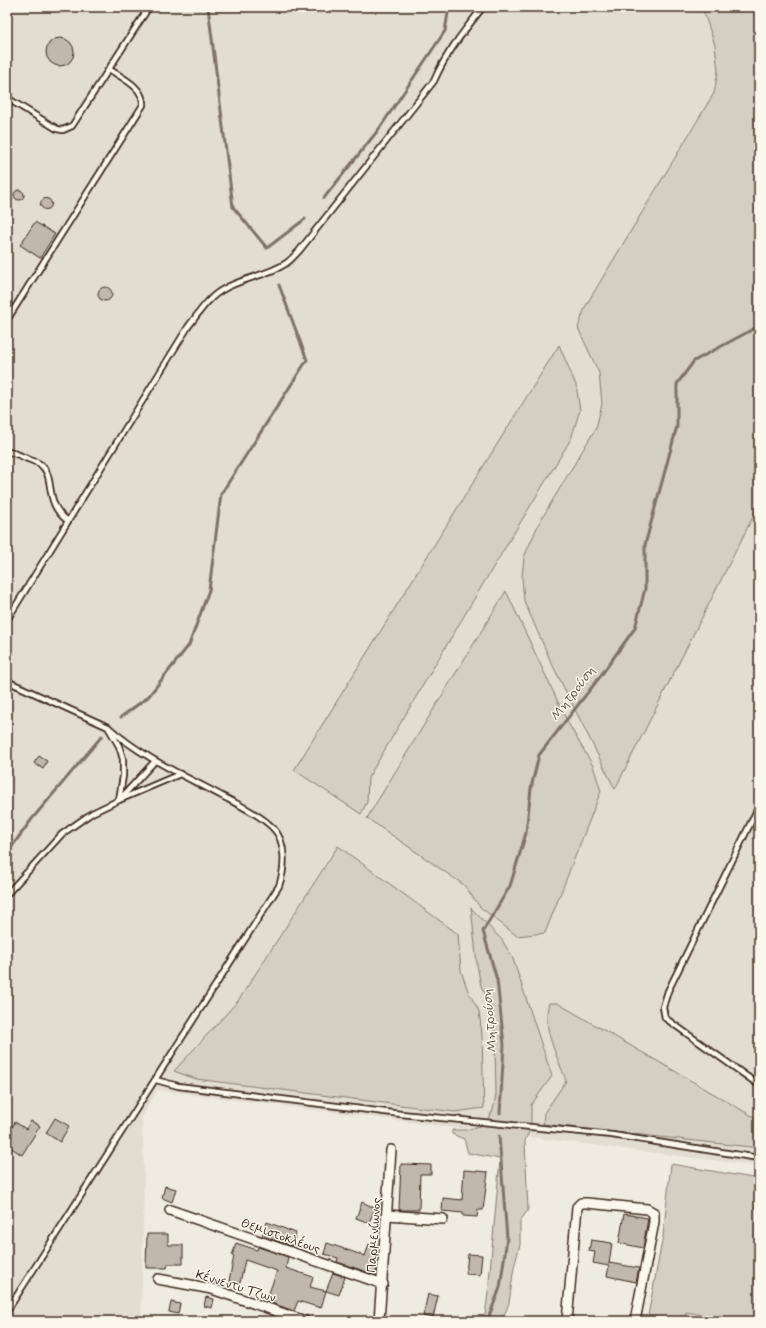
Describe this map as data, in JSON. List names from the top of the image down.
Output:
{
  "streets": {
    "street": ["Θεμιστοκλέους", "Παρμενίωνος", "Κέννεντυ Τζων"]
  },
  "crossings": [
    ["Θεμιστοκλέους", "Παρμενίωνος"]
  ],
  "water": ["Μητρούση"]
}
